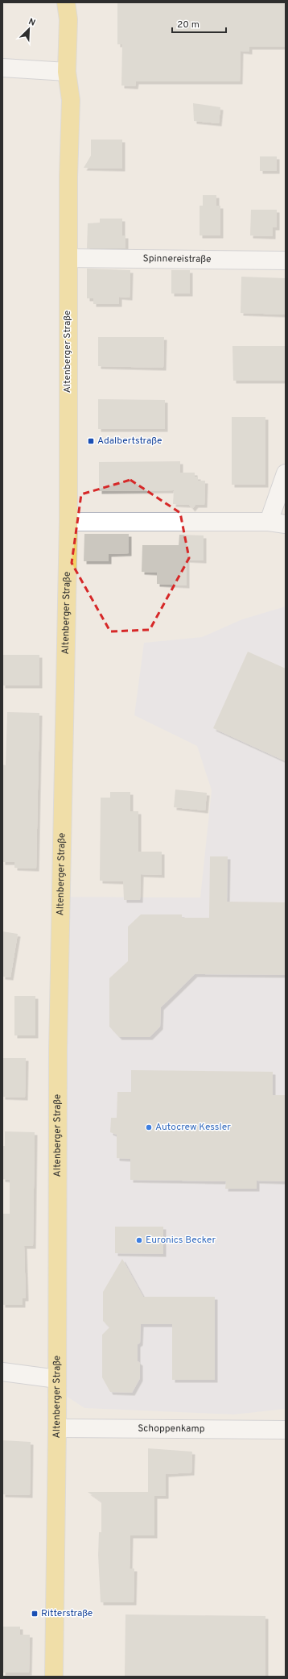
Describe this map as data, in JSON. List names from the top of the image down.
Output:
{
  "streets": {
    "main road": ["Altenberger Straße"],
    "street": ["Spinnereistraße", "Schoppenkamp"]
  },
  "crossings": [
    ["Spinnereistraße", "Altenberger Straße"],
    ["Altenberger Straße", "Schoppenkamp"]
  ],
  "places": {
    "transit": ["Adalbertstraße", "Ritterstraße"],
    "other": ["Autocrew Kessler", "Euronics Becker"]
  },
  "scale_bar": "20 m",
  "north": "top right"
}
